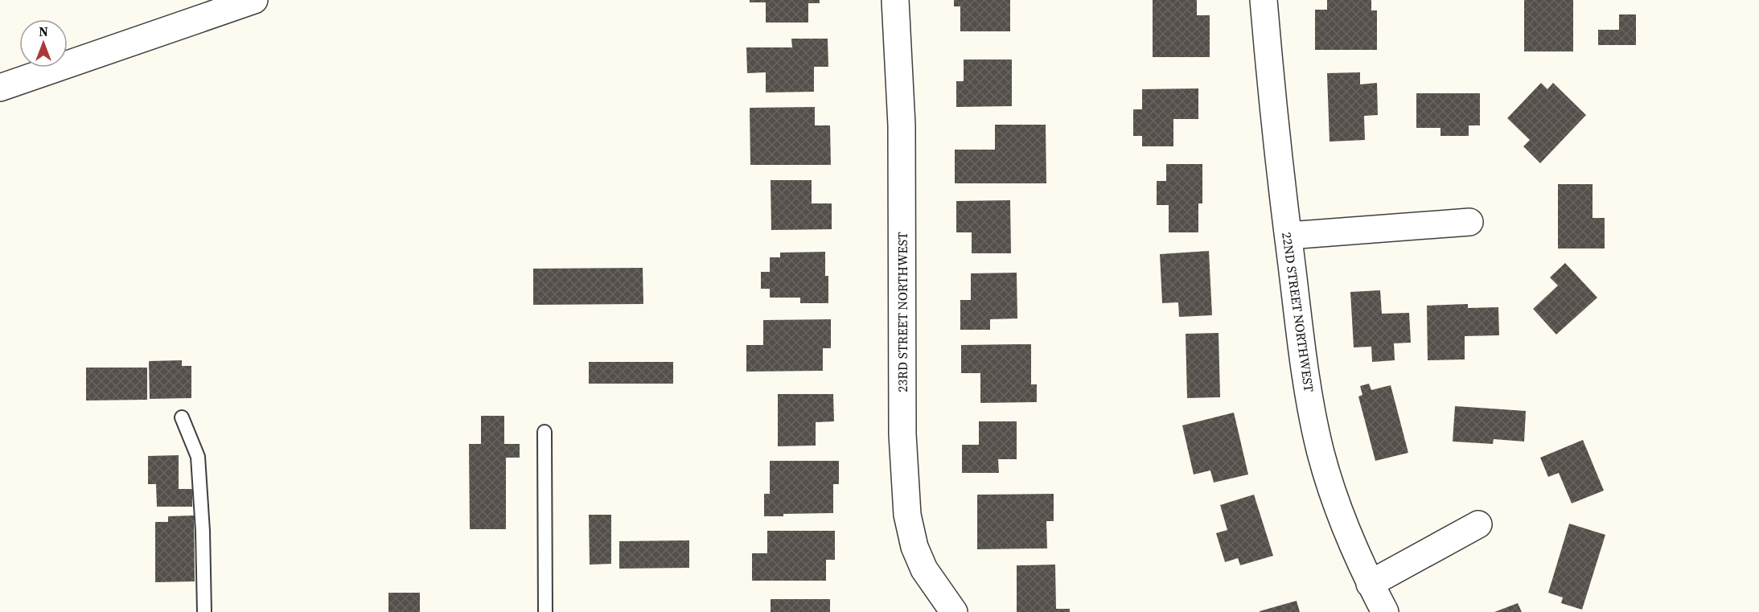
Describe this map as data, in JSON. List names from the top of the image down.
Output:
{
  "streets": {
    "street": ["23RD STREET NORTHWEST", "22ND STREET NORTHWEST"]
  },
  "north": "top"
}
